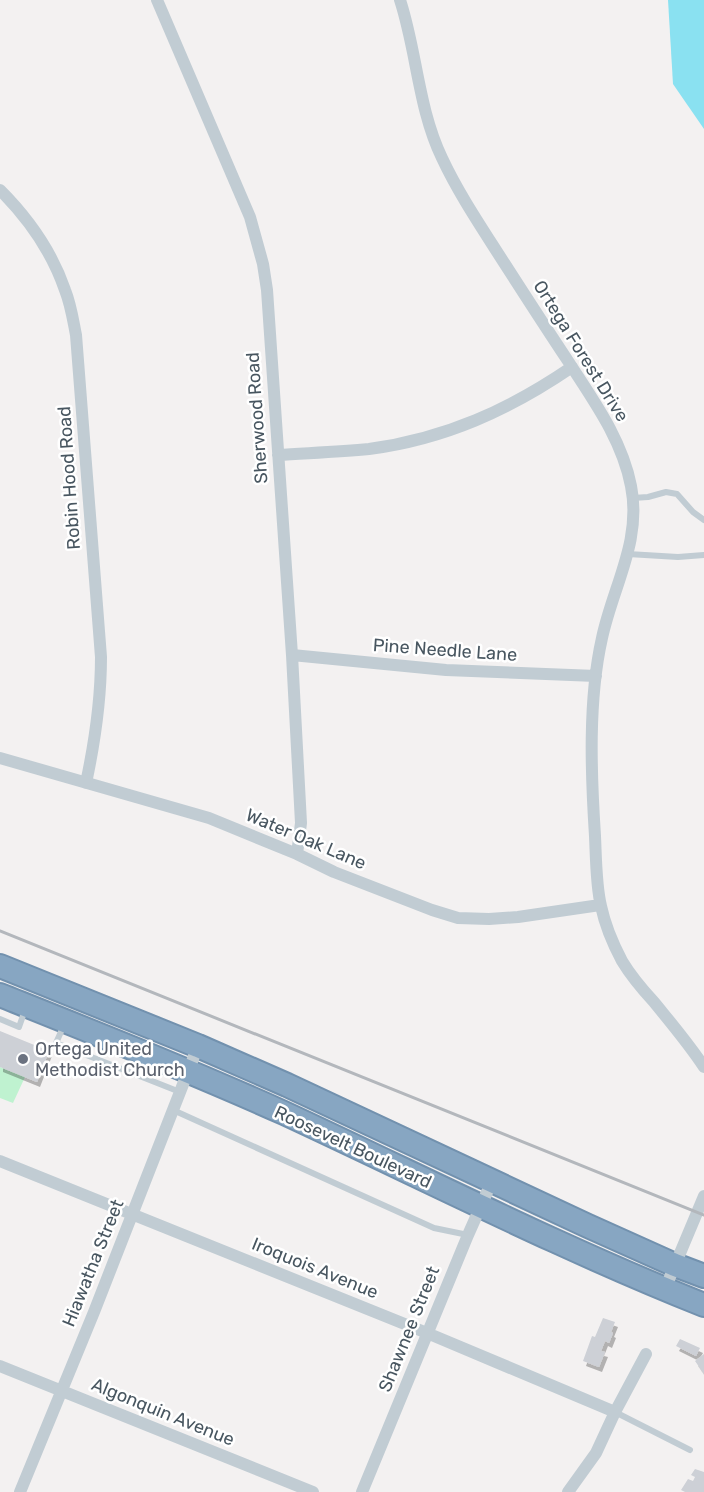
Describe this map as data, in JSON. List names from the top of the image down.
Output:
{
  "streets": {
    "highway": ["Roosevelt Boulevard"],
    "street": [
      "Ortega Forest Drive",
      "Sherwood Road",
      "Robin Hood Road",
      "Pine Needle Lane",
      "Water Oak Lane",
      "Hiawatha Street",
      "Iroquois Avenue",
      "Shawnee Street",
      "Algonquin Avenue"
    ]
  },
  "crossings": [
    ["Ortega Forest Drive", "Pine Needle Lane"],
    ["Ortega Forest Drive", "Water Oak Lane"],
    ["Sherwood Road", "Pine Needle Lane"],
    ["Sherwood Road", "Water Oak Lane"],
    ["Robin Hood Road", "Water Oak Lane"],
    ["Roosevelt Boulevard", "Hiawatha Street"],
    ["Roosevelt Boulevard", "Shawnee Street"],
    ["Hiawatha Street", "Iroquois Avenue"],
    ["Hiawatha Street", "Algonquin Avenue"],
    ["Iroquois Avenue", "Shawnee Street"]
  ],
  "places": ["Ortega United Methodist Church"]
}
